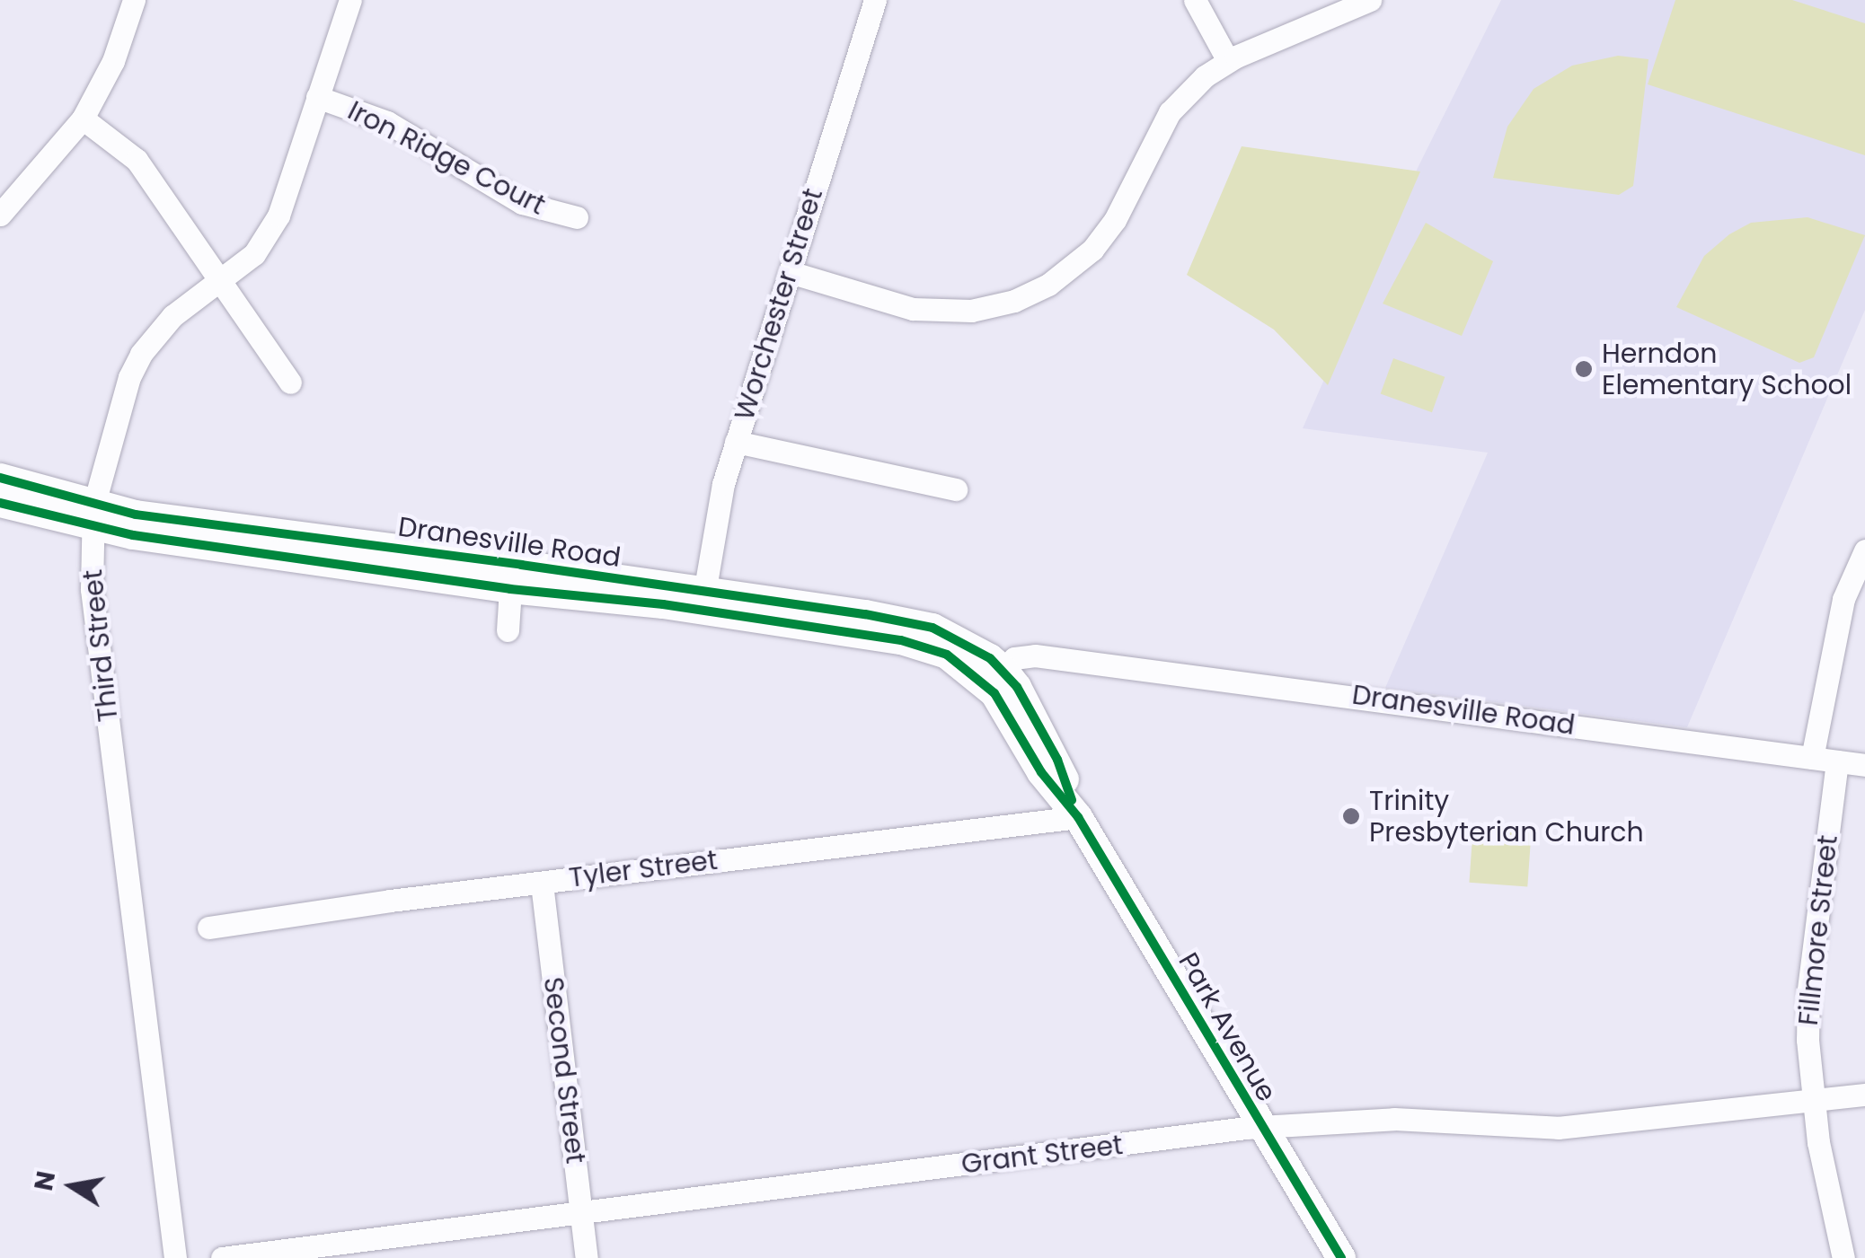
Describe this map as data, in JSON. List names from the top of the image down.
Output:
{
  "streets": {
    "main road": ["Dranesville Road", "Park Avenue"],
    "street": [
      "Iron Ridge Court",
      "Worchester Street",
      "Third Street",
      "Tyler Street",
      "Fillmore Street",
      "Second Street",
      "Grant Street"
    ]
  },
  "crossings": [
    ["Iron Ridge Court", "Third Street"],
    ["Worchester Street", "Dranesville Road"],
    ["Dranesville Road", "Third Street"],
    ["Dranesville Road", "Fillmore Street"],
    ["Dranesville Road", "Park Avenue"],
    ["Tyler Street", "Park Avenue"],
    ["Tyler Street", "Second Street"],
    ["Fillmore Street", "Grant Street"],
    ["Park Avenue", "Grant Street"],
    ["Second Street", "Grant Street"]
  ],
  "places": ["Herndon Elementary School", "Trinity Presbyterian Church"],
  "north": "left"
}
